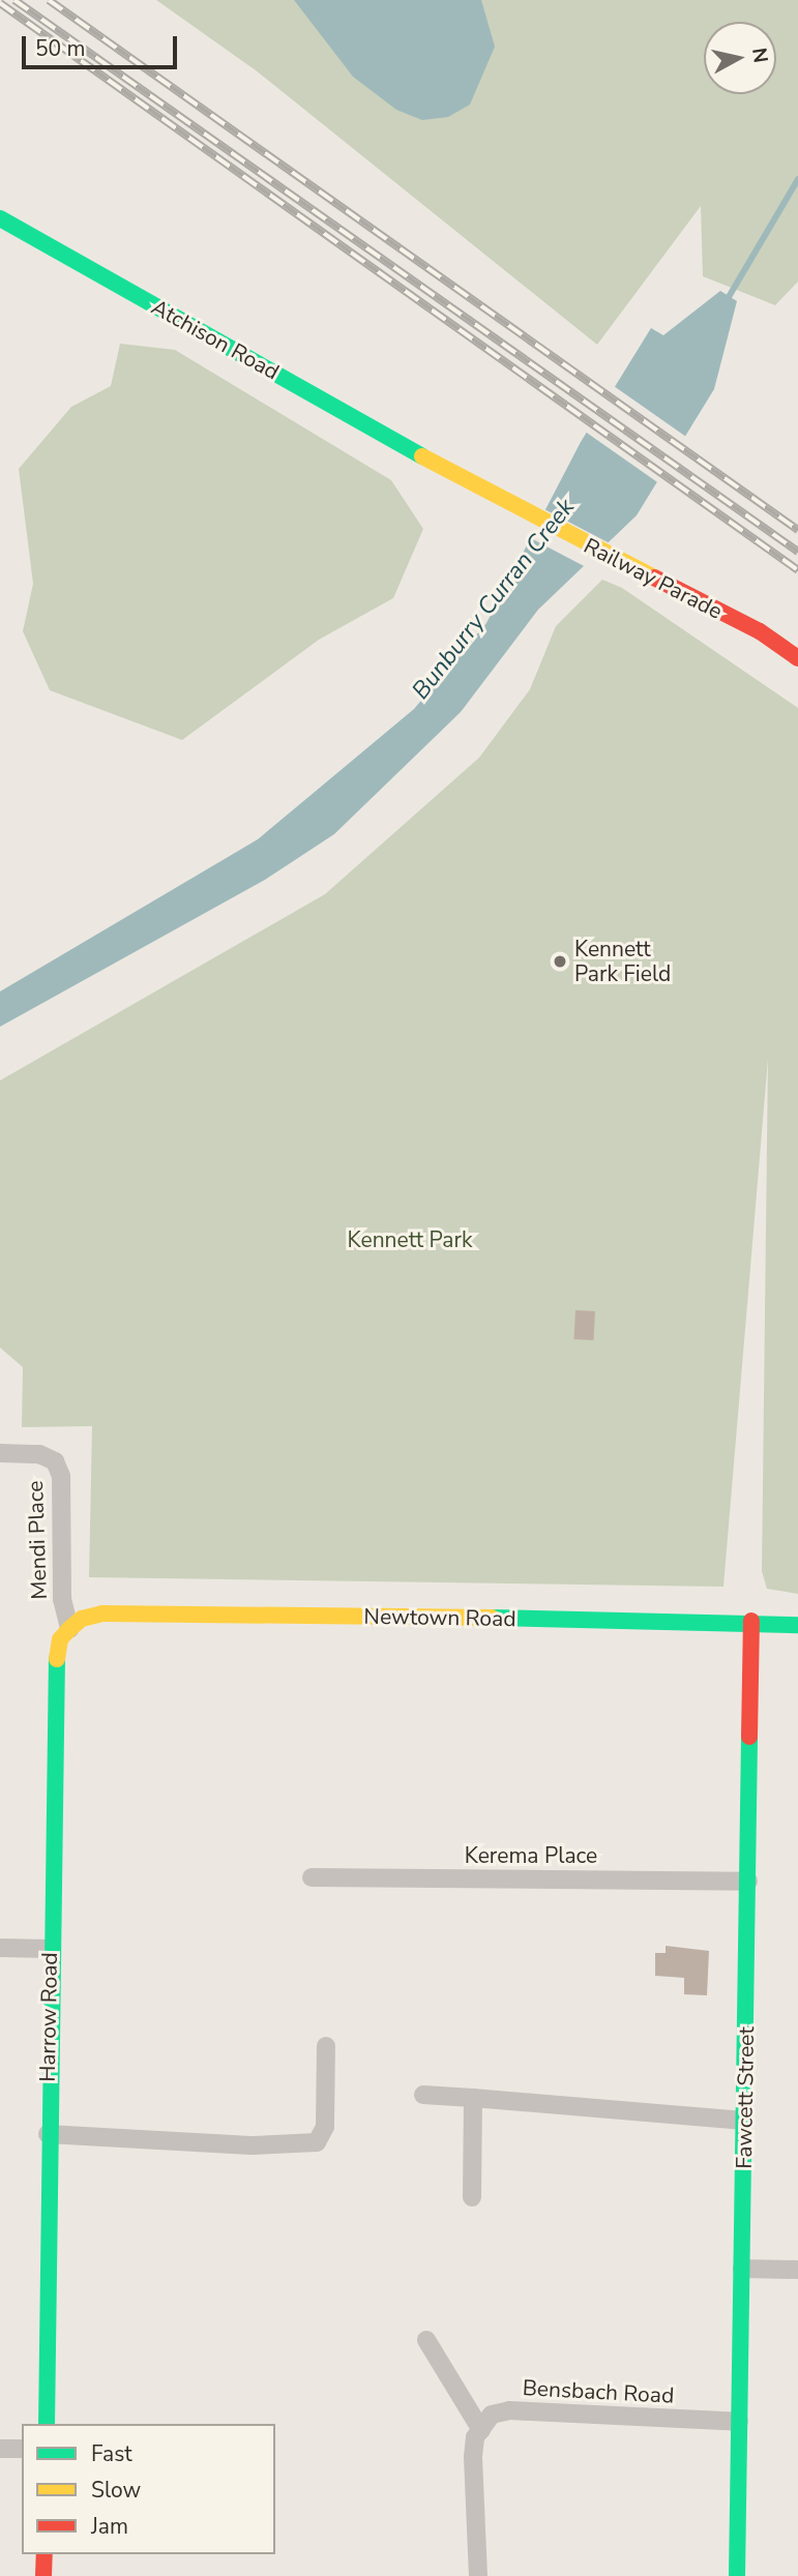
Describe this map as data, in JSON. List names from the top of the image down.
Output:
{
  "streets": {
    "street": [
      "Atchison Road",
      "Railway Parade",
      "Mendi Place",
      "Newtown Road",
      "Kerema Place",
      "Harrow Road",
      "Fawcett Street",
      "Bensbach Road"
    ]
  },
  "crossings": [
    ["Atchison Road", "Railway Parade"],
    ["Mendi Place", "Newtown Road"],
    ["Mendi Place", "Harrow Road"],
    ["Newtown Road", "Harrow Road"],
    ["Newtown Road", "Fawcett Street"],
    ["Kerema Place", "Fawcett Street"],
    ["Fawcett Street", "Bensbach Road"]
  ],
  "water": ["Bunburry Curran Creek"],
  "parks": ["Kennett Park"],
  "places": ["Kennett Park Field"],
  "legend": ["Fast", "Slow", "Jam"],
  "scale_bar": "50 m",
  "north": "right"
}
